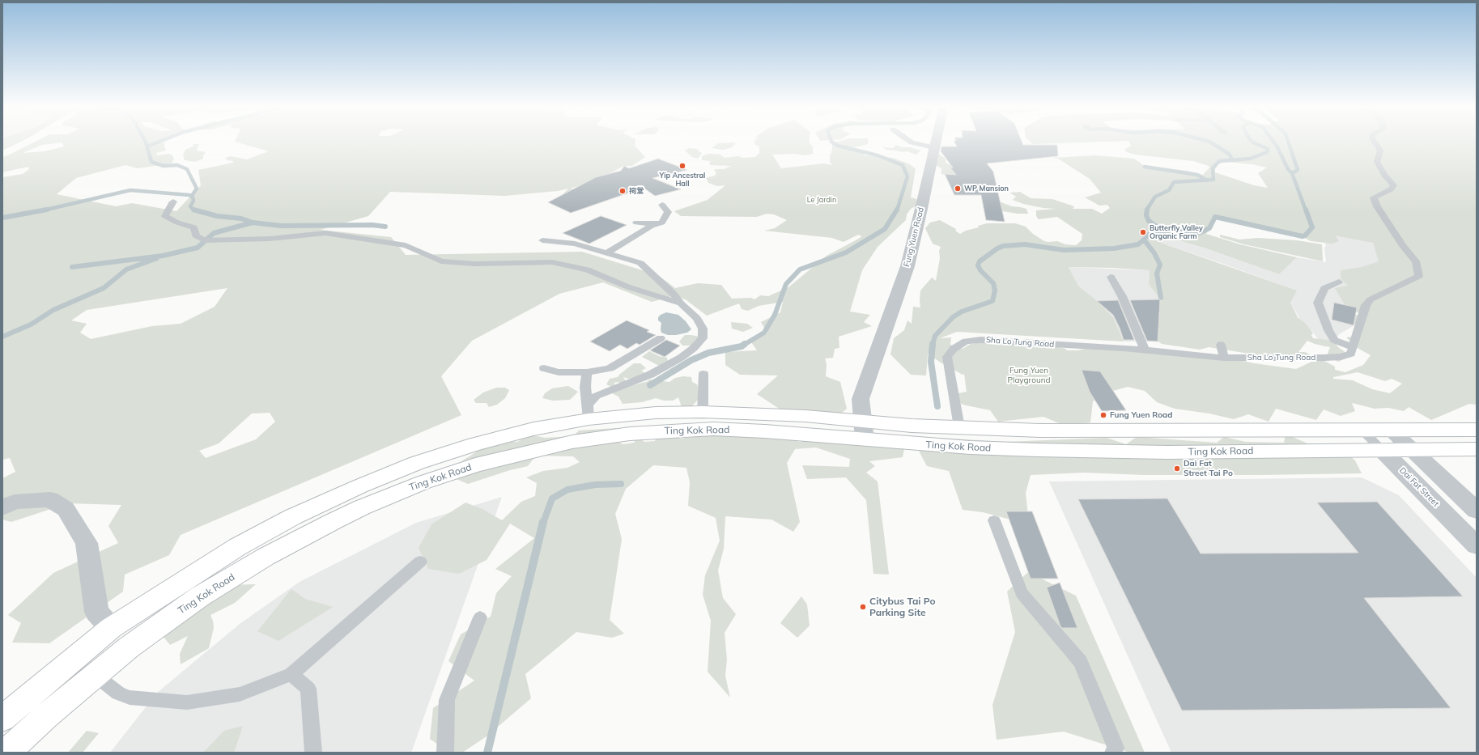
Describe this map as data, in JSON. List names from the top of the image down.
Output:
{
  "streets": {
    "main road": ["Ting Kok Road"],
    "street": ["Fung Yuen Road", "Dai Fat Street"],
    "lane": ["Sha Lo Tung Road"]
  },
  "crossings": [
    ["Fung Yuen Road", "Ting Kok Road"],
    ["Sha Lo Tung Road", "Ting Kok Road"],
    ["Ting Kok Road", "Dai Fat Street"]
  ],
  "parks": ["Le Jardin", "Fung Yuen Playground"],
  "places": [
    "Yip Ancestral Hall",
    "WP Mansion",
    "祠堂",
    "Butterfly Valley Organic Farm",
    "Fung Yuen Road",
    "Dai Fat Street Tai Po",
    "Citybus Tai Po Parking Site"
  ]
}
